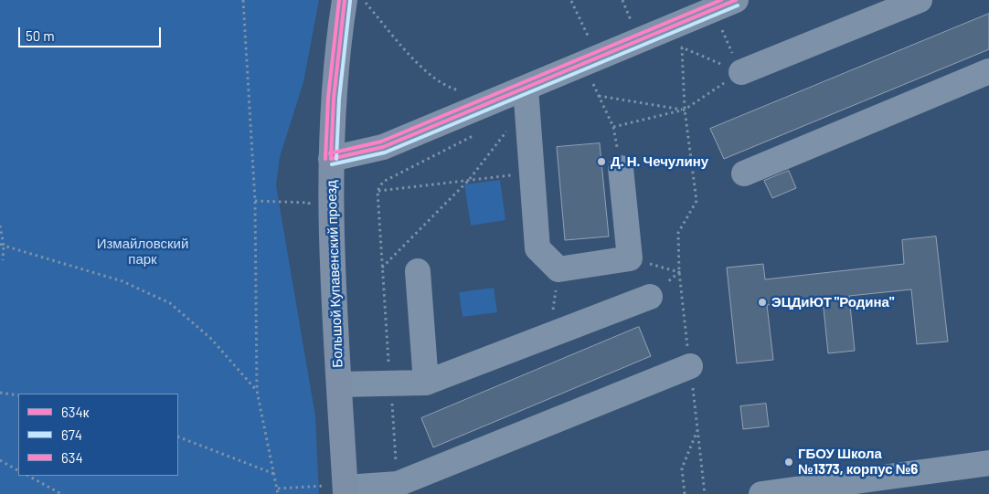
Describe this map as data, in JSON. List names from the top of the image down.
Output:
{
  "streets": {
    "main road": ["Большой Купавенский проезд"]
  },
  "parks": ["Измайловский парк"],
  "places": ["Д. Н. Чечулину", "ЭЦДиЮТ \"Родина\"", "ГБОУ Школа №1373, корпус №6"],
  "lines": ["transit line 634к", "transit line 634", "transit line 674"],
  "legend": ["634к", "674", "634"],
  "scale_bar": "50 m"
}
